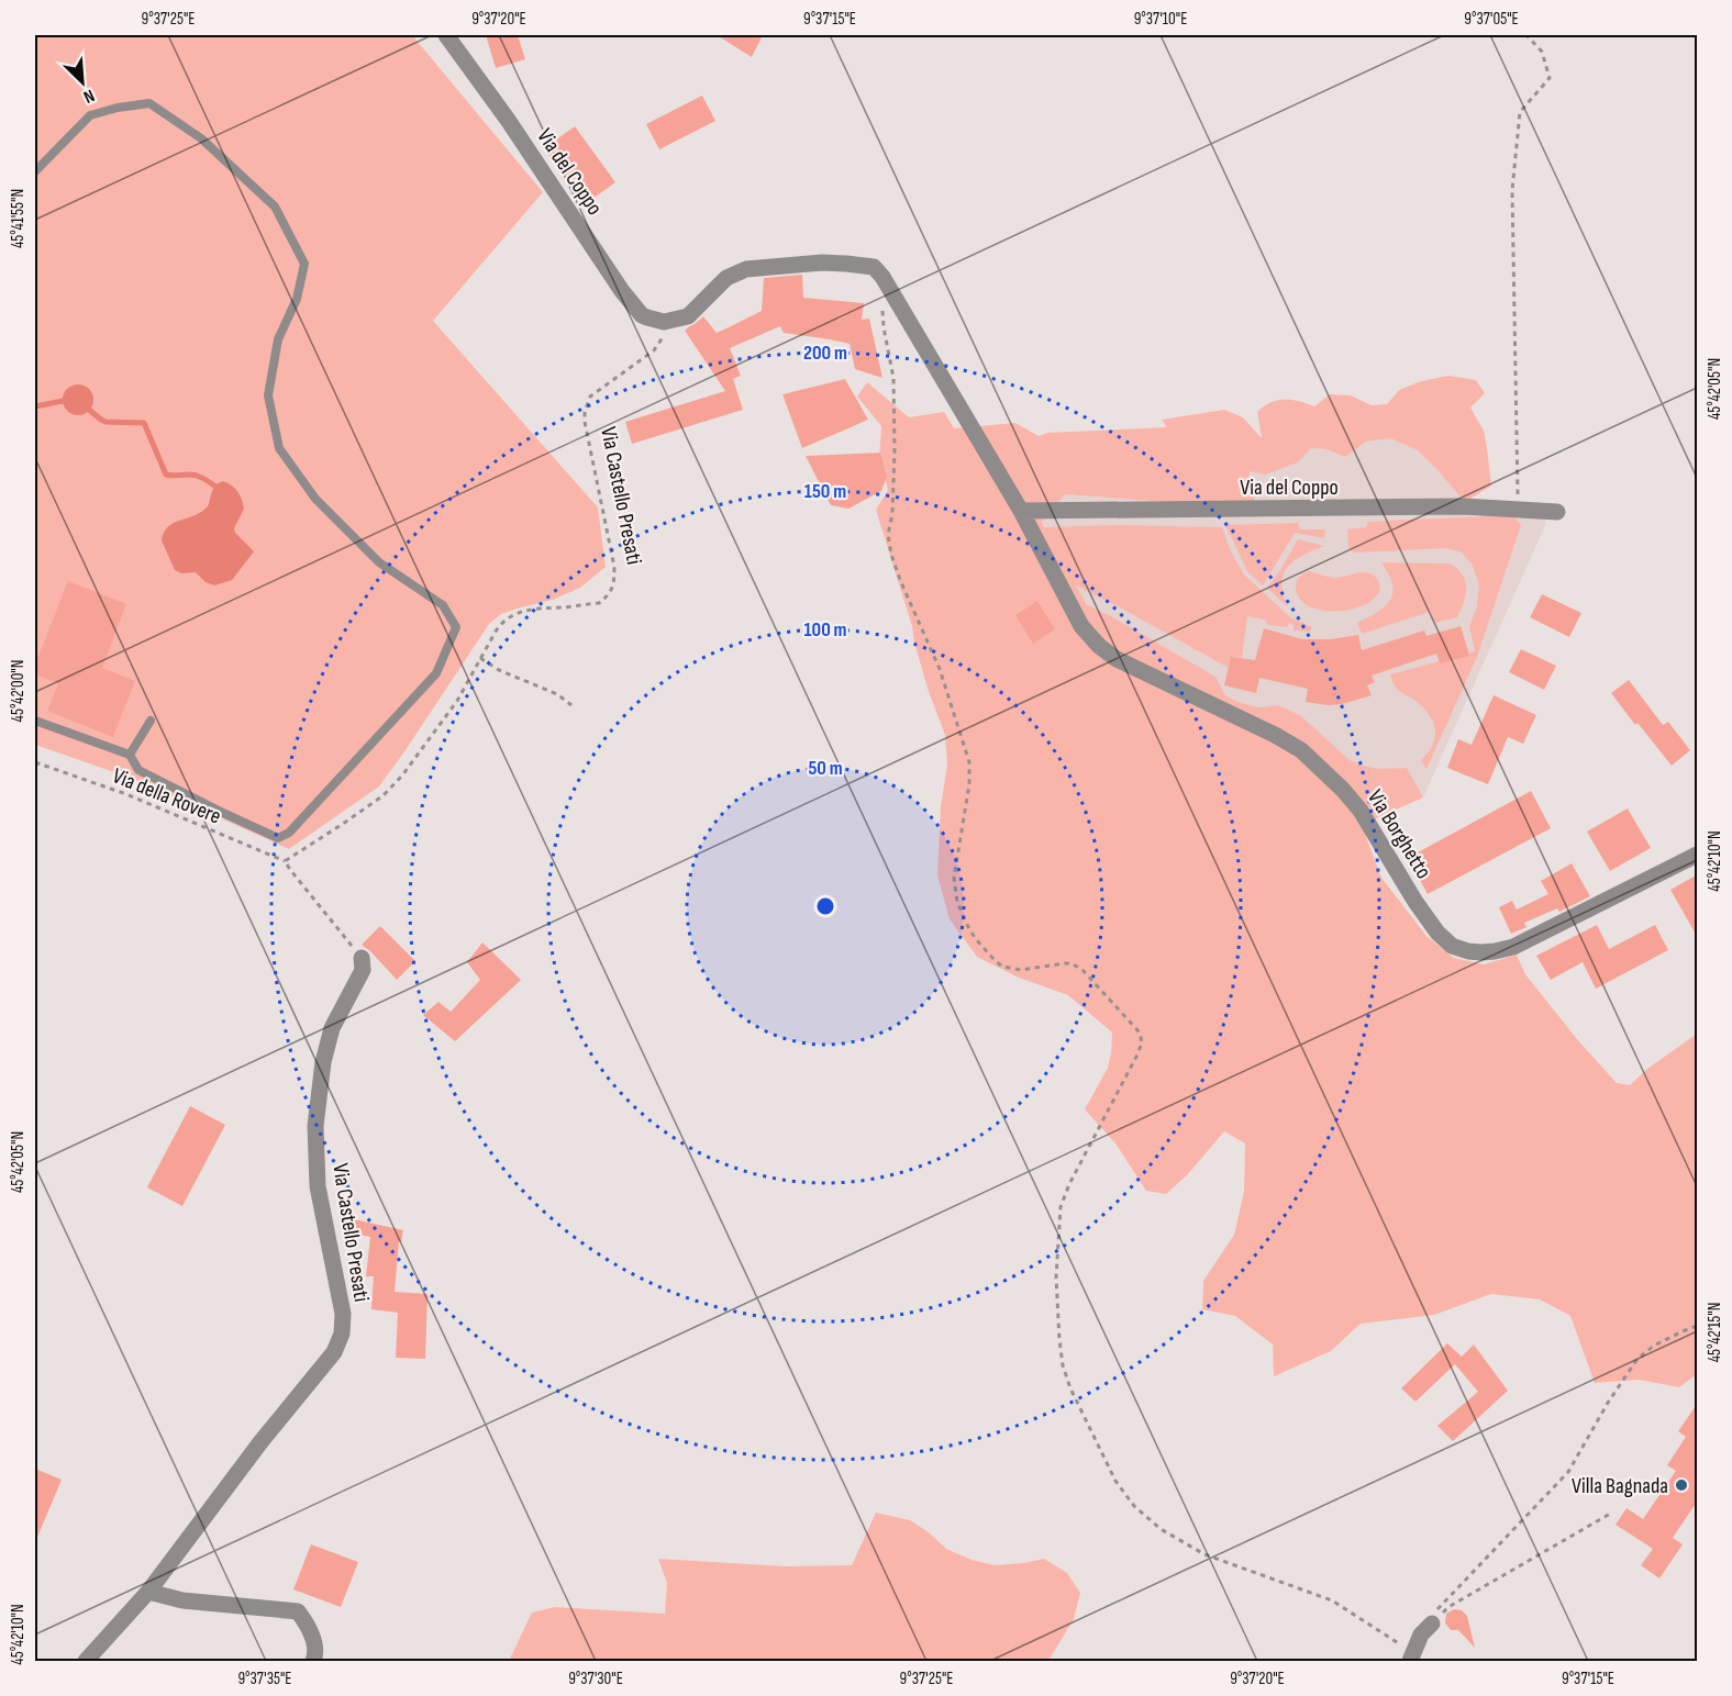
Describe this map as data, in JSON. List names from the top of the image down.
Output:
{
  "streets": {
    "street": ["Via del Coppo", "Via Castello Presati", "Via Borghetto"],
    "path": ["Via della Rovere"]
  },
  "crossings": [
    ["Via del Coppo", "Via Castello Presati"],
    ["Via del Coppo", "Via Borghetto"],
    ["Via Castello Presati", "Via della Rovere"]
  ],
  "places": ["Villa Bagnada"],
  "north": "bottom right",
  "coordinates": [
    "9°37'25\"E",
    "9°37'20\"E",
    "9°37'15\"E",
    "9°37'10\"E",
    "9°37'05\"E",
    "45°41'55\"N",
    "45°42'05\"N",
    "45°42'00\"N",
    "45°42'10\"N",
    "45°42'15\"N",
    "9°37'35\"E",
    "9°37'30\"E"
  ],
  "rings": [
    "200 m",
    "150 m",
    "100 m",
    "50 m"
  ]
}
